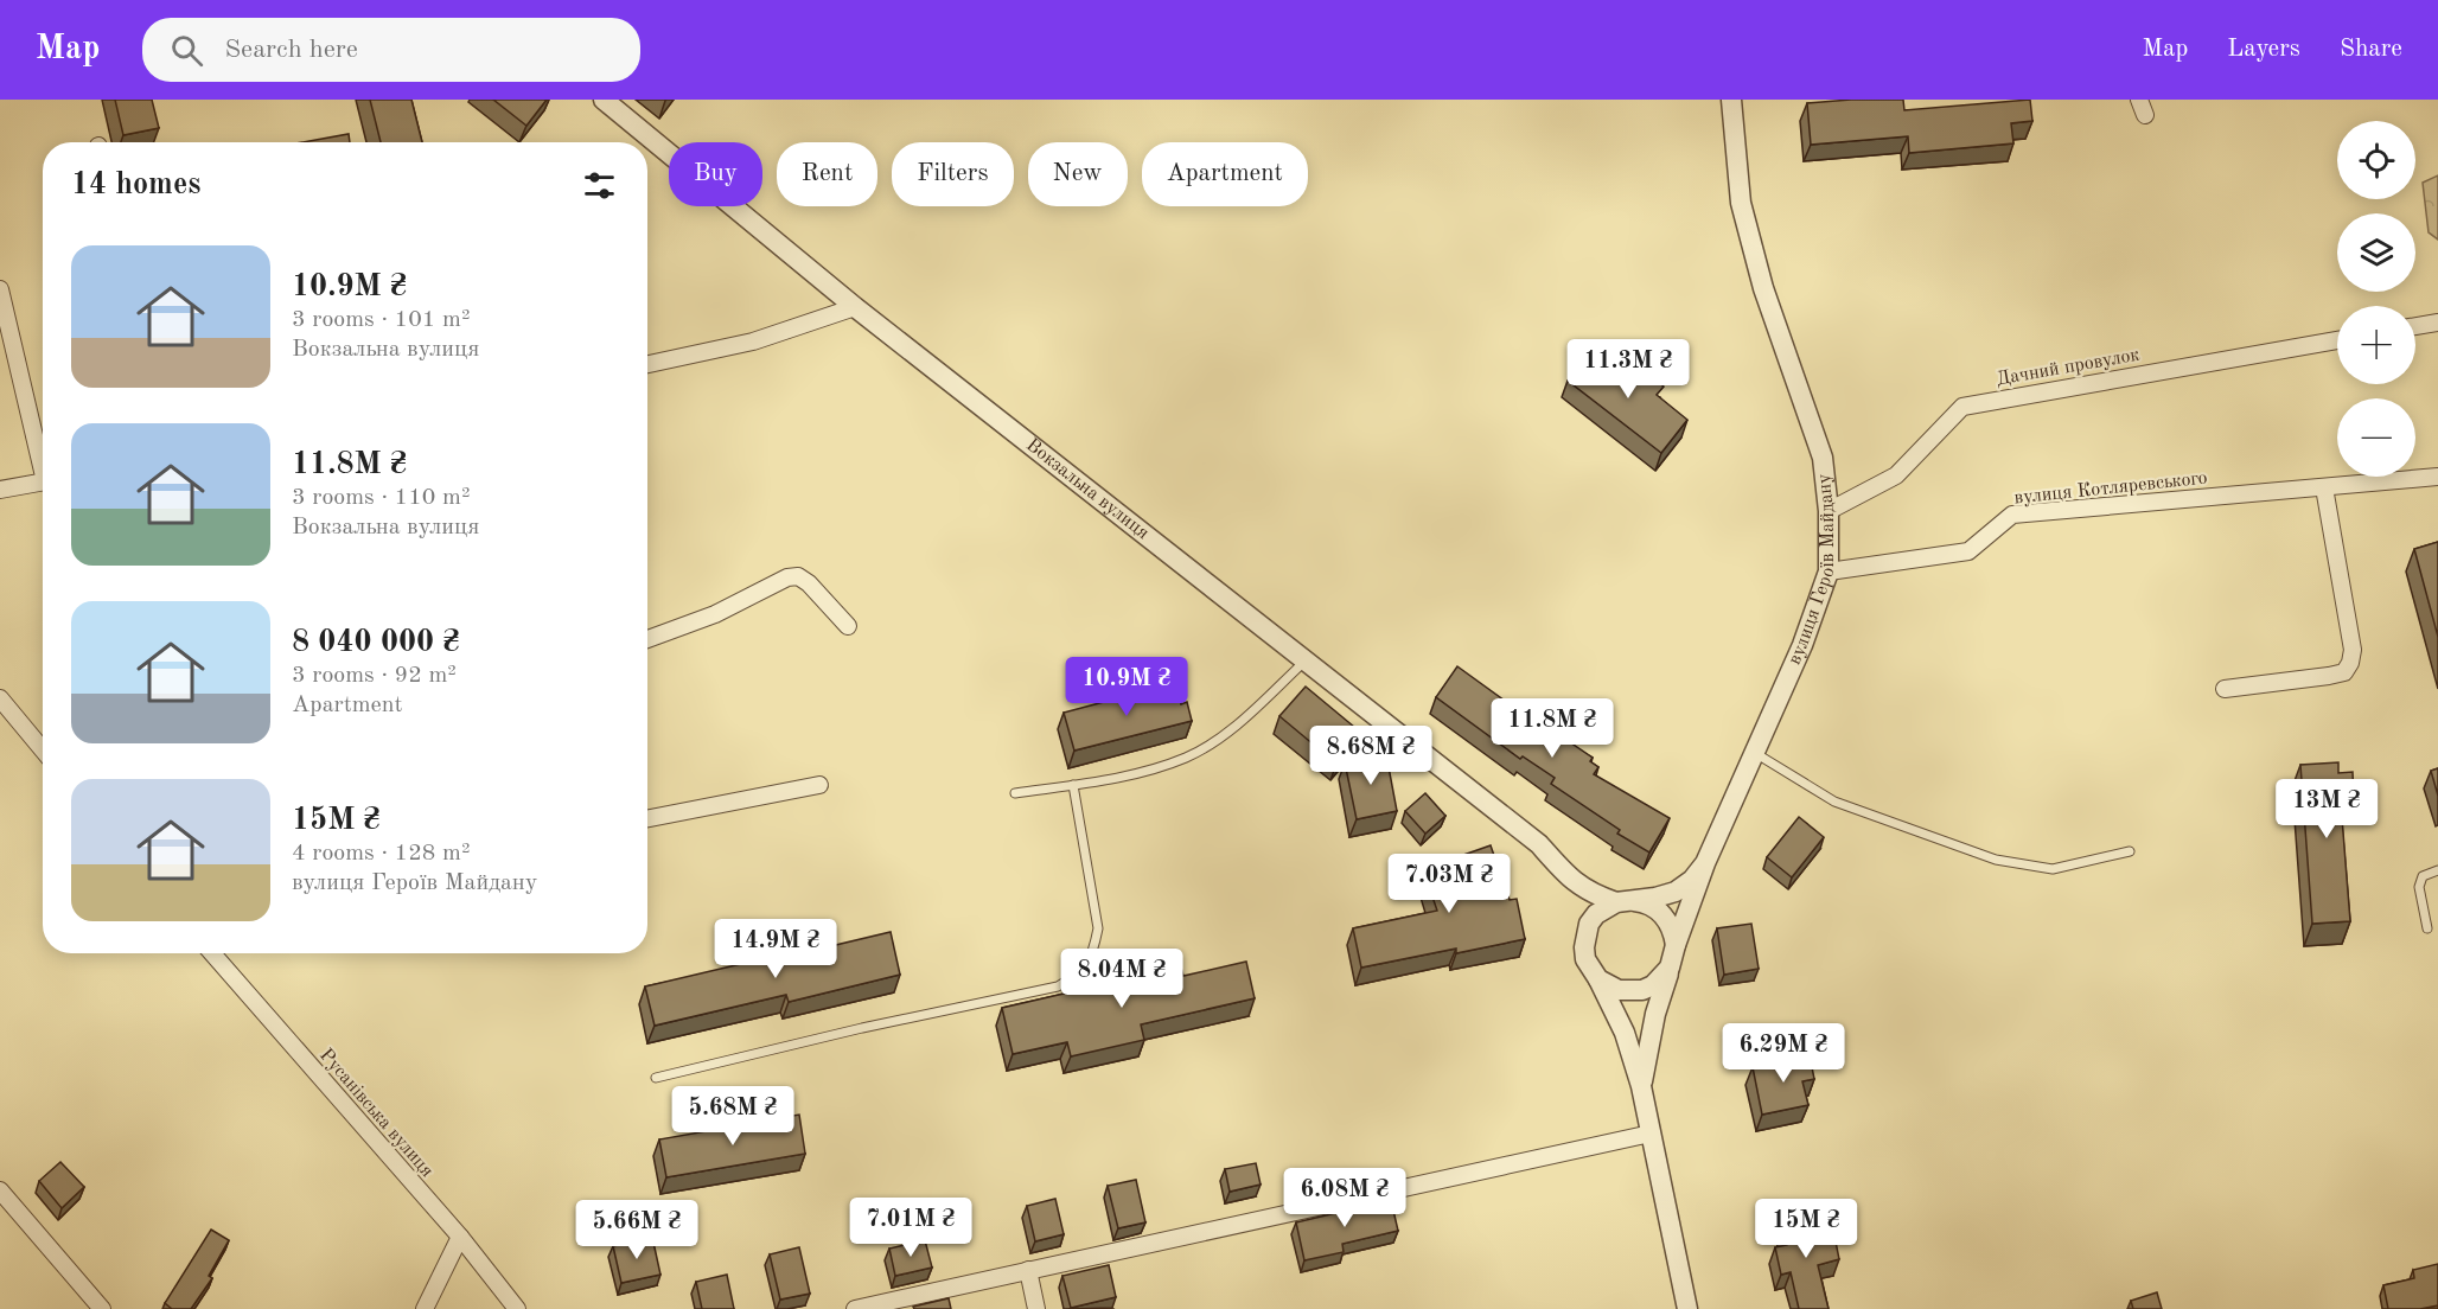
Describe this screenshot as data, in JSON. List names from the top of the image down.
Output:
{
  "streets": {
    "street": [
      "Дачний провулок",
      "вулиця Котляревського",
      "Вокзальна вулиця",
      "вулиця Героїв Майдану",
      "Русанівська вулиця"
    ]
  },
  "crossings": [
    ["Дачний провулок", "вулиця Героїв Майдану"],
    ["вулиця Котляревського", "вулиця Героїв Майдану"],
    ["Вокзальна вулиця", "вулиця Героїв Майдану"]
  ],
  "page": {
    "header": "Map",
    "search": "Search here",
    "nav": ["Map", "Layers", "Share"],
    "map_buttons": ["+", "−"],
    "chip": [
      "Buy",
      "Rent",
      "Filters",
      "New",
      "Apartment"
    ],
    "heading": "14 homes",
    "list": [
      {
        "name": "10.9M ₴",
        "note": "3 rooms · 101 m² · Вокзальна вулиця"
      },
      {
        "name": "11.8M ₴",
        "note": "3 rooms · 110 m² · Вокзальна вулиця"
      },
      {
        "name": "8 040 000 ₴",
        "note": "3 rooms · 92 m² · Apartment"
      },
      {
        "name": "15M ₴",
        "note": "4 rooms · 128 m² · вулиця Героїв Майдану"
      }
    ],
    "price": [
      "11.3M ₴",
      "10.9M ₴",
      "11.8M ₴",
      "8.68M ₴",
      "13M ₴",
      "7.03M ₴",
      "14.9M ₴",
      "8.04M ₴",
      "6.29M ₴",
      "5.68M ₴",
      "6.08M ₴",
      "7.01M ₴",
      "15M ₴",
      "5.66M ₴"
    ]
  }
}
